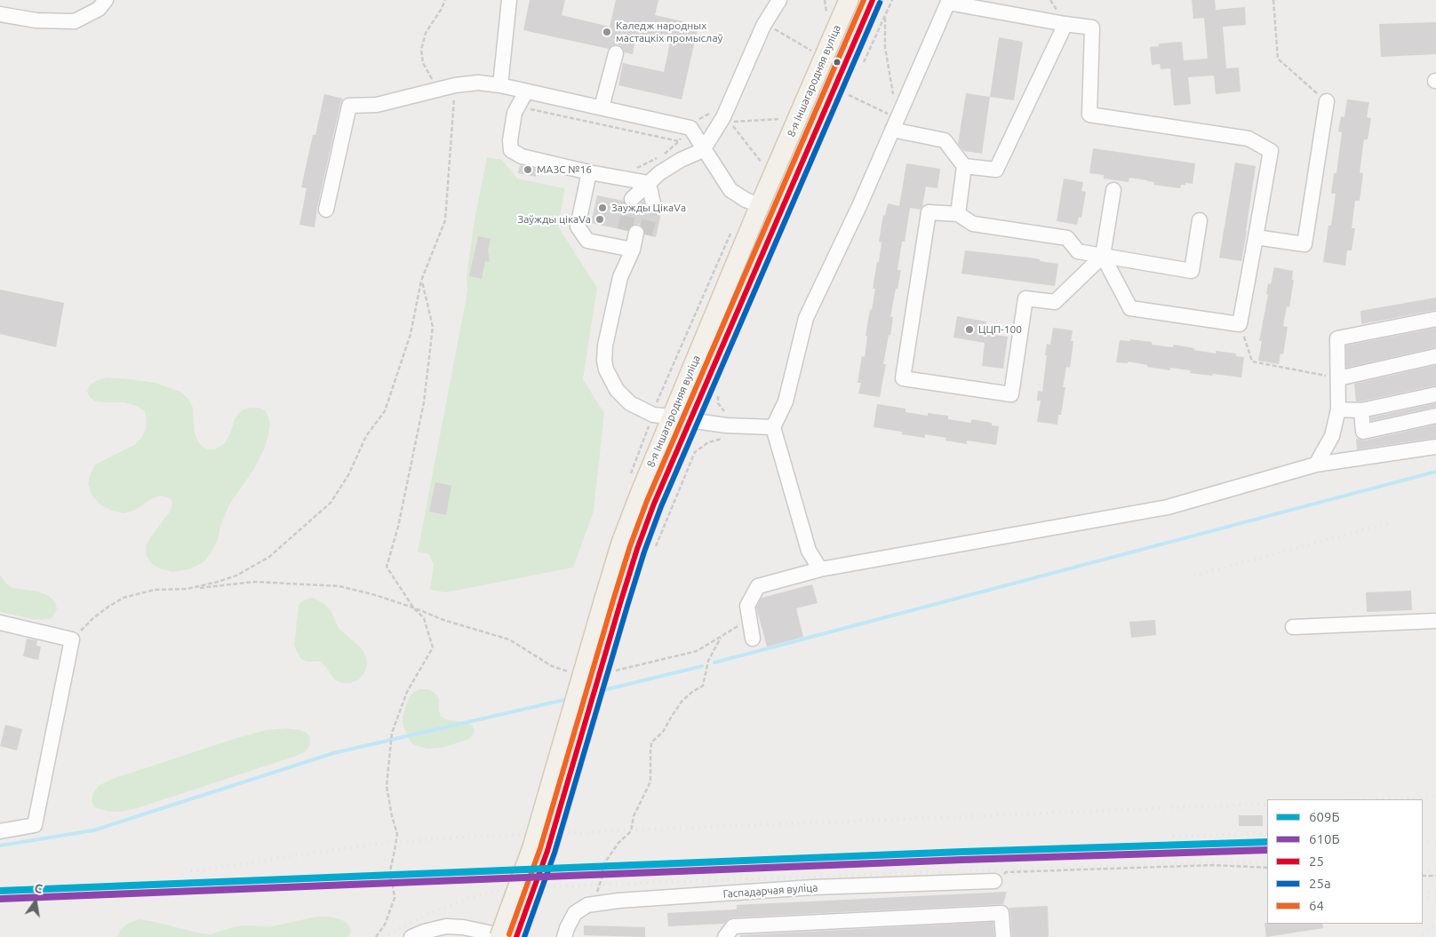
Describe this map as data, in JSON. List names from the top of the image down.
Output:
{
  "streets": {
    "main road": ["8-я Іншагародняя вуліца"],
    "street": ["Гаспадарчая вуліца"]
  },
  "places": [
    "Каледж народных мастацкіх промыслаў",
    "МАЗС №16",
    "Заужды ЦікаVа",
    "Заўжды цікаVа",
    "ЦЦП-100"
  ],
  "lines": [
    "transit line 25",
    "transit line 64",
    "transit line 25а",
    "transit line 609Б",
    "transit line 610Б"
  ],
  "legend": [
    "609Б",
    "610Б",
    "25",
    "25а",
    "64"
  ],
  "north": "top"
}
